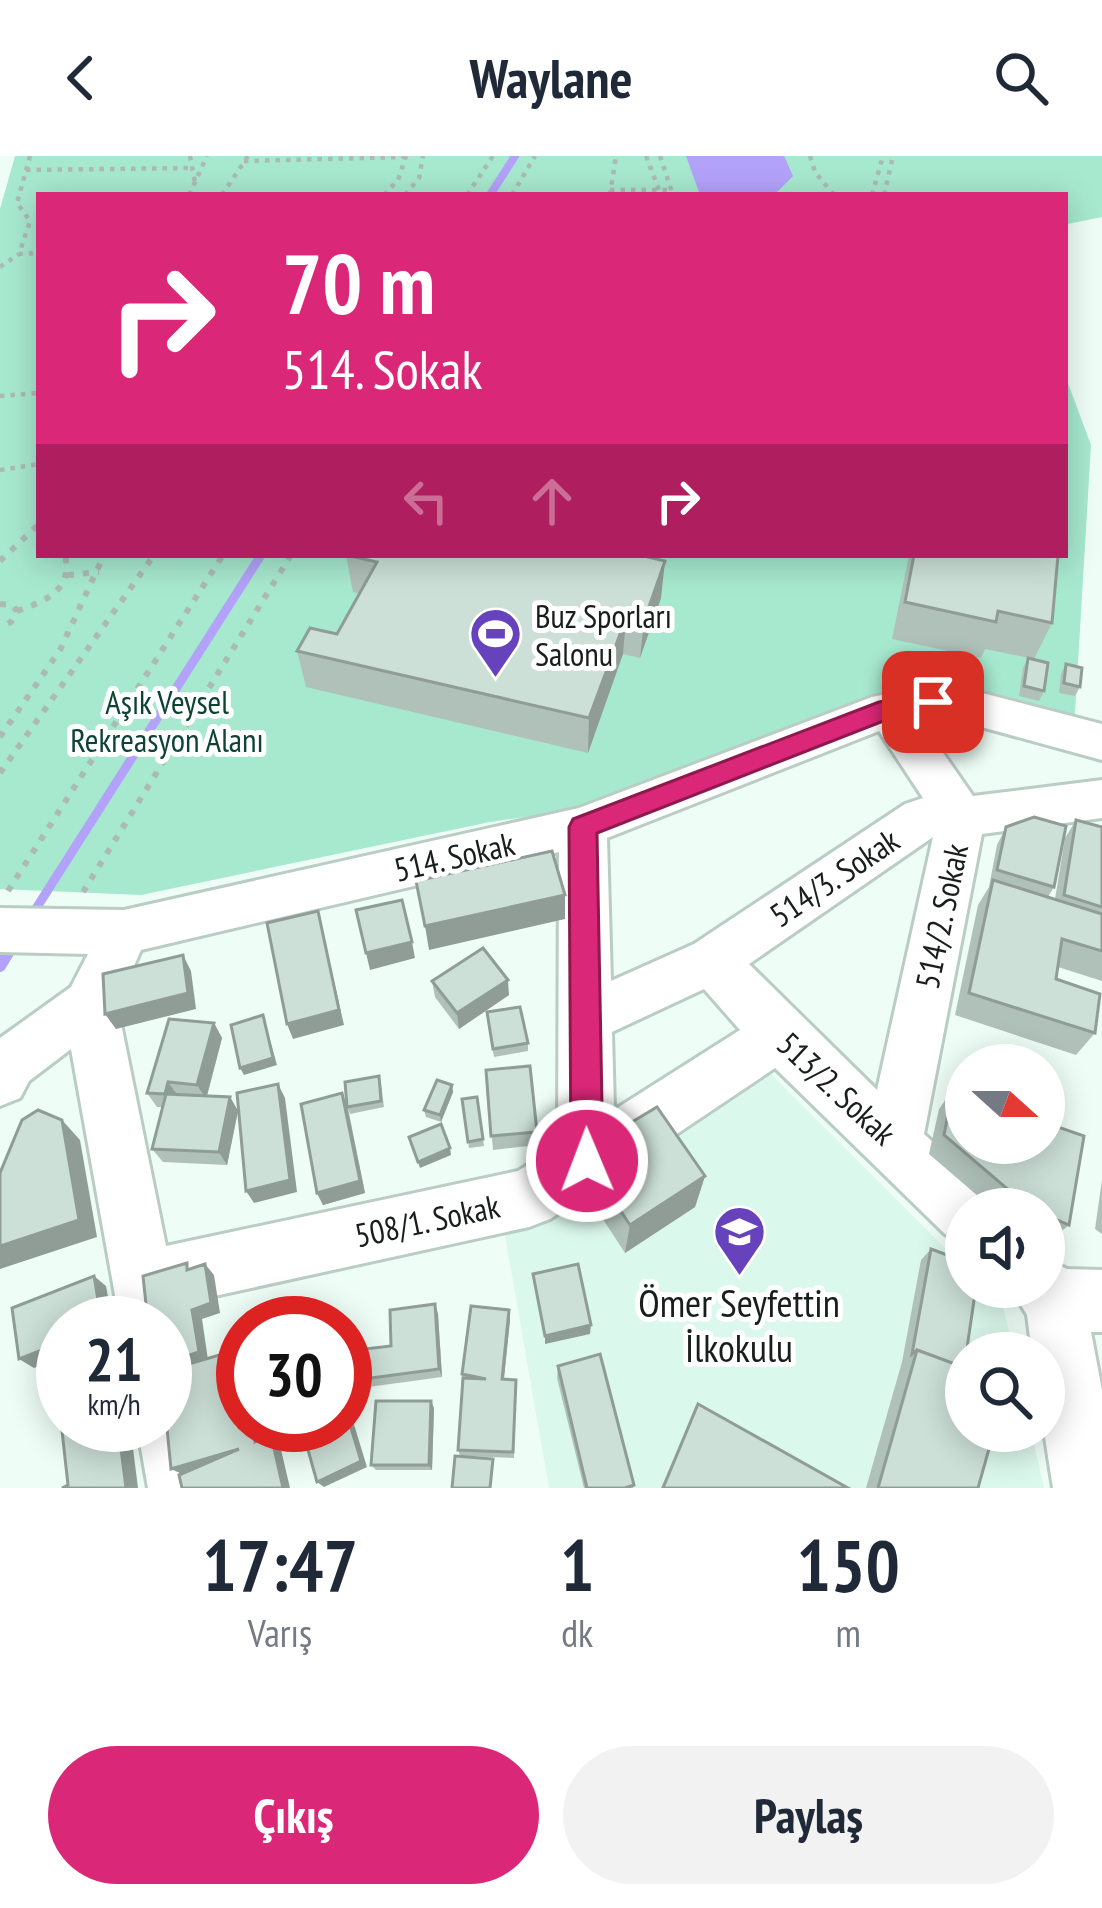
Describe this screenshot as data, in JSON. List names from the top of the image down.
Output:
{
  "streets": {
    "street": [
      "514. Sokak",
      "514/3. Sokak",
      "514/2. Sokak",
      "513/2. Sokak",
      "508/1. Sokak"
    ]
  },
  "crossings": [
    ["514. Sokak", "514/2. Sokak"],
    ["514/3. Sokak", "514/2. Sokak"],
    ["514/3. Sokak", "513/2. Sokak"],
    ["514/2. Sokak", "513/2. Sokak"]
  ],
  "parks": ["Aşık Veysel Rekreasyon Alanı"],
  "places": {
    "sports": ["Buz Sporları Salonu"],
    "school or university": ["Ömer Seyfettin İlkokulu"]
  },
  "north": "right",
  "page": {
    "header": "Waylane",
    "turn": ["70 m", "514. Sokak"],
    "speed": "21 km/h",
    "limit": "30",
    "eta": [
      "17:47",
      "Varış",
      "1",
      "dk",
      "150",
      "m"
    ],
    "buttons": ["Çıkış", "Paylaş"]
  }
}
